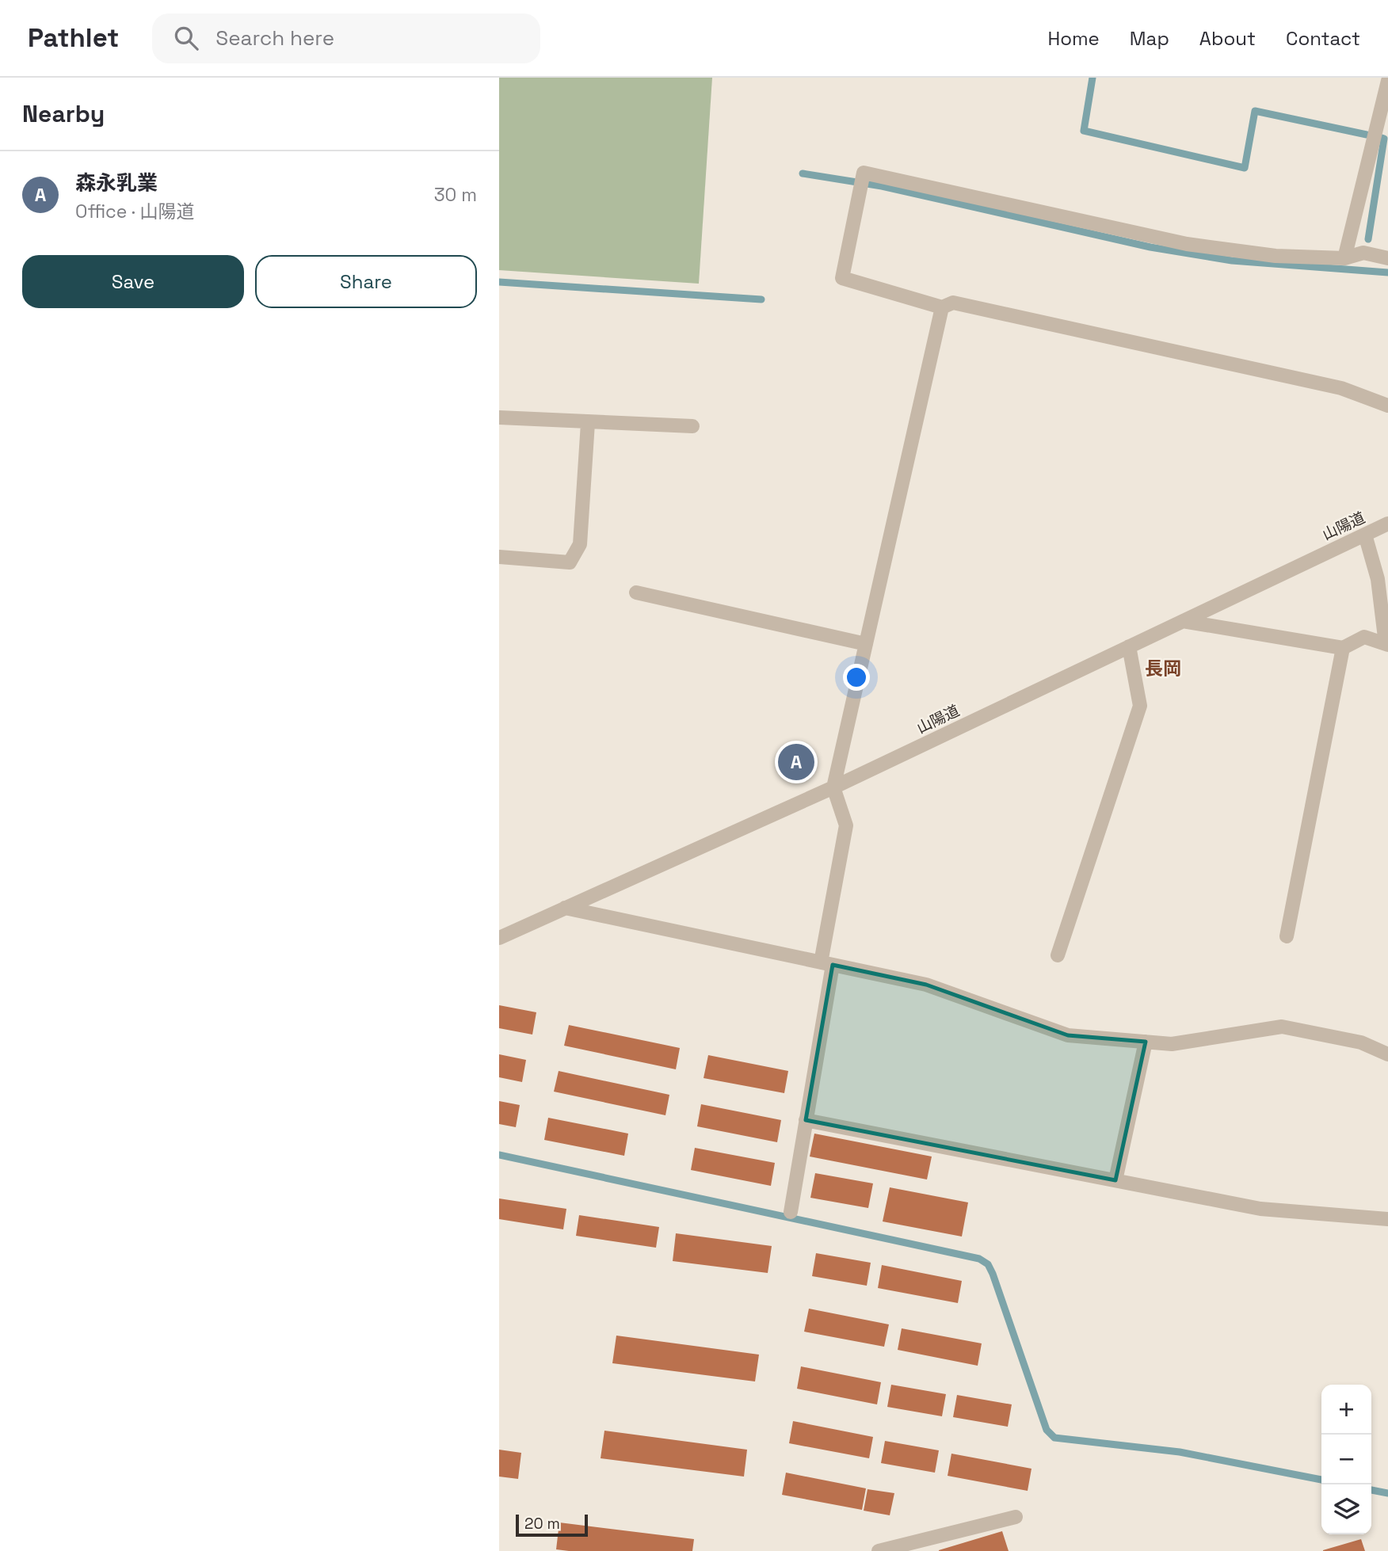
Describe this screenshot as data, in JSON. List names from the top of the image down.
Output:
{
  "streets": {
    "street": ["山陽道"]
  },
  "districts": ["長岡"],
  "scale_bar": "20 m",
  "page": {
    "header": "Pathlet",
    "search": "Search here",
    "nav": [
      "Home",
      "Map",
      "About",
      "Contact"
    ],
    "heading": "Nearby",
    "list": [
      {
        "mark": "A",
        "name": "森永乳業",
        "note": "Office · 山陽道",
        "value": "30 m"
      }
    ],
    "buttons": ["Save", "Share"],
    "pins": "A",
    "map_buttons": ["+", "−"],
    "scale": "20 m"
  }
}
